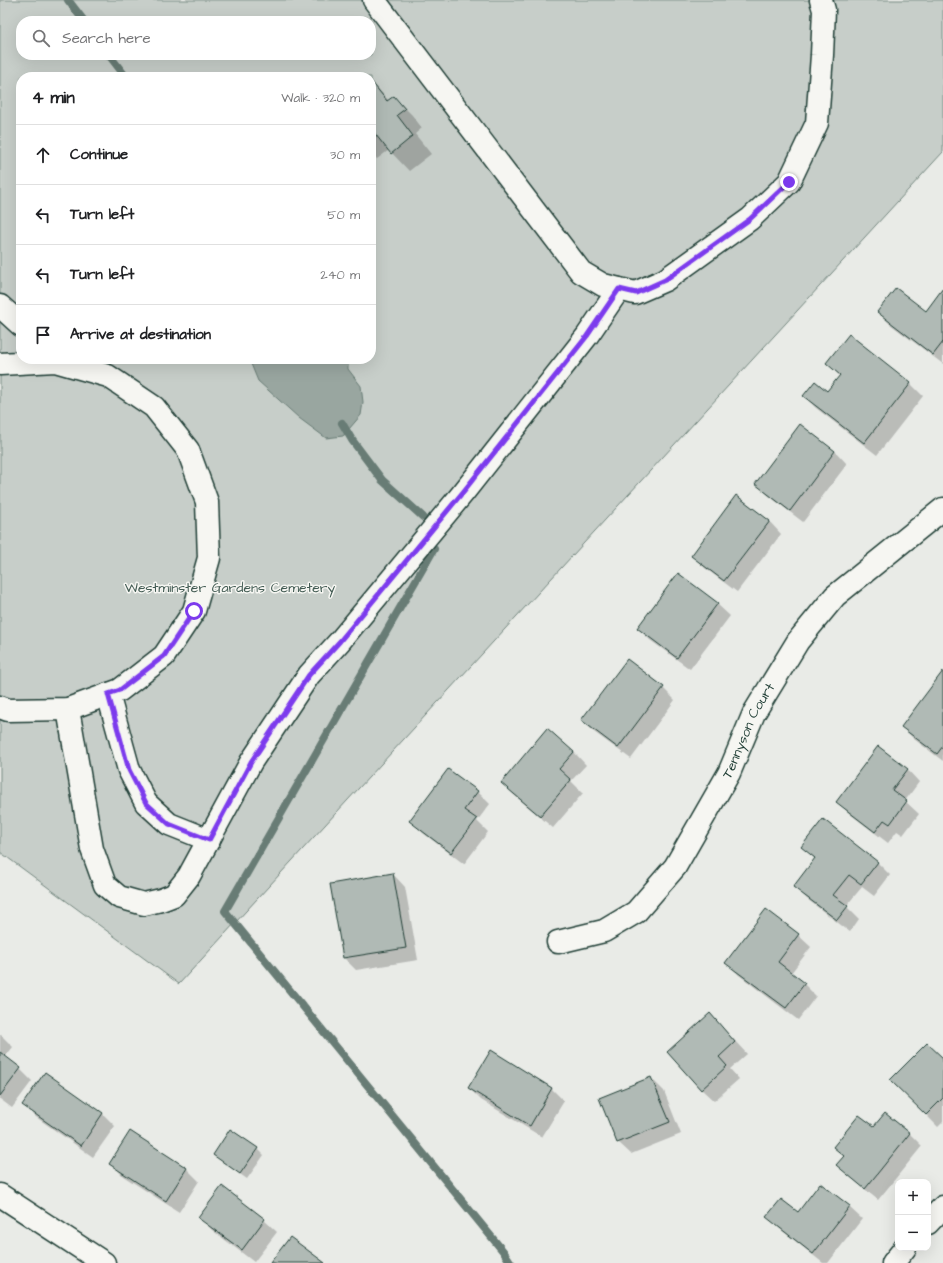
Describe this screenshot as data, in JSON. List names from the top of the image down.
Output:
{
  "streets": {
    "street": ["Tennyson Court"]
  },
  "parks": ["Westminster Gardens Cemetery"],
  "page": {
    "search": "Search here",
    "heading": ["4 min", "Walk · 320 m"],
    "list": [
      ["Continue", "30 m"],
      ["Turn left", "50 m"],
      ["Turn left", "240 m"],
      "Arrive at destination"
    ],
    "map_buttons": ["+", "−"]
  }
}
